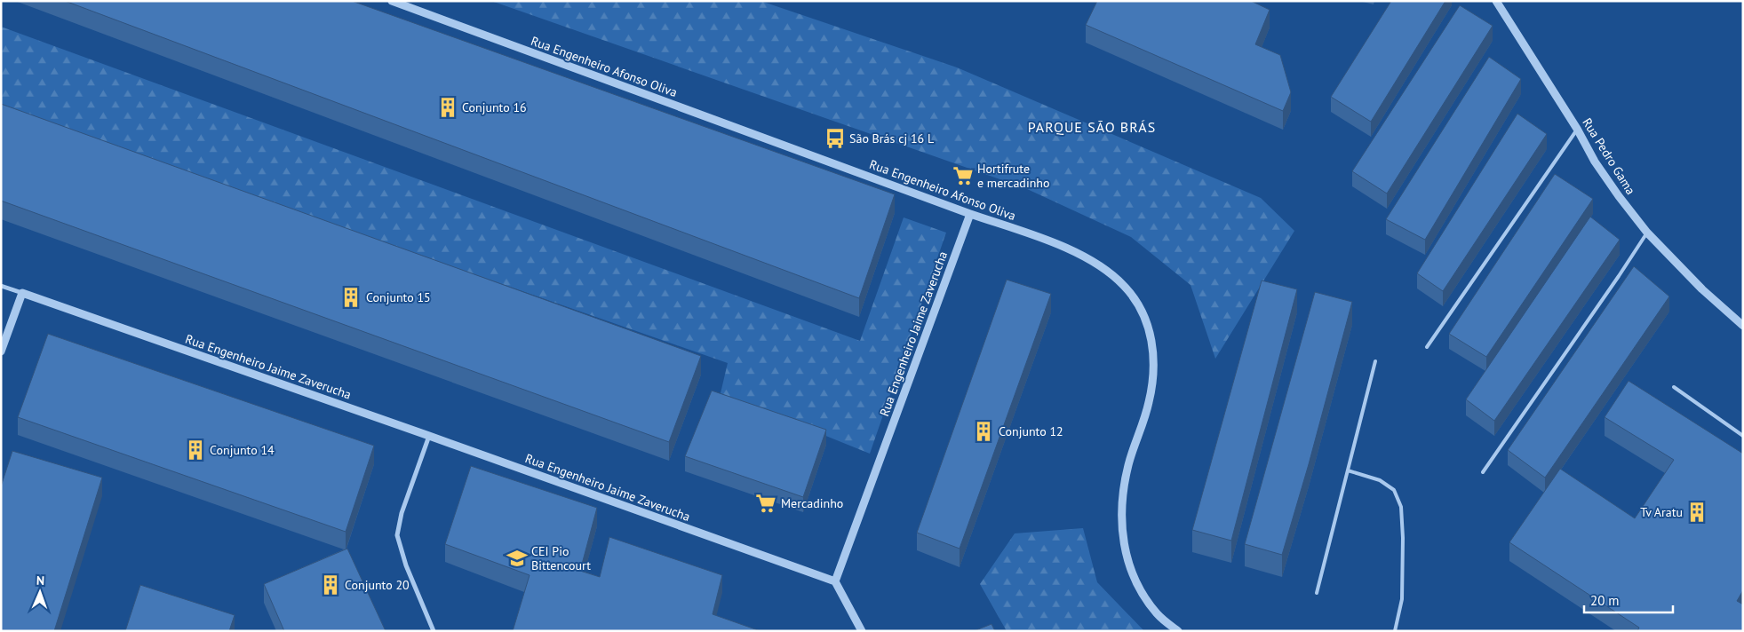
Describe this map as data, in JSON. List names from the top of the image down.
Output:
{
  "streets": {
    "street": ["Rua Engenheiro Afonso Oliva", "Rua Pedro Gama", "Rua Engenheiro Jaime Zaverucha"]
  },
  "crossings": [
    ["Rua Engenheiro Afonso Oliva", "Rua Engenheiro Jaime Zaverucha"]
  ],
  "districts": ["PARQUE SÃO BRÁS"],
  "places": {
    "building": [
      "Conjunto 16",
      "Conjunto 15",
      "Conjunto 12",
      "Conjunto 14",
      "Tv Aratu",
      "Conjunto 20"
    ],
    "bus stop": ["São Brás cj 16 L"],
    "supermarket": ["Hortifrute e mercadinho", "Mercadinho"],
    "school or university": ["CEI Pio Bittencourt"]
  },
  "scale_bar": "20 m",
  "north": "top"
}
